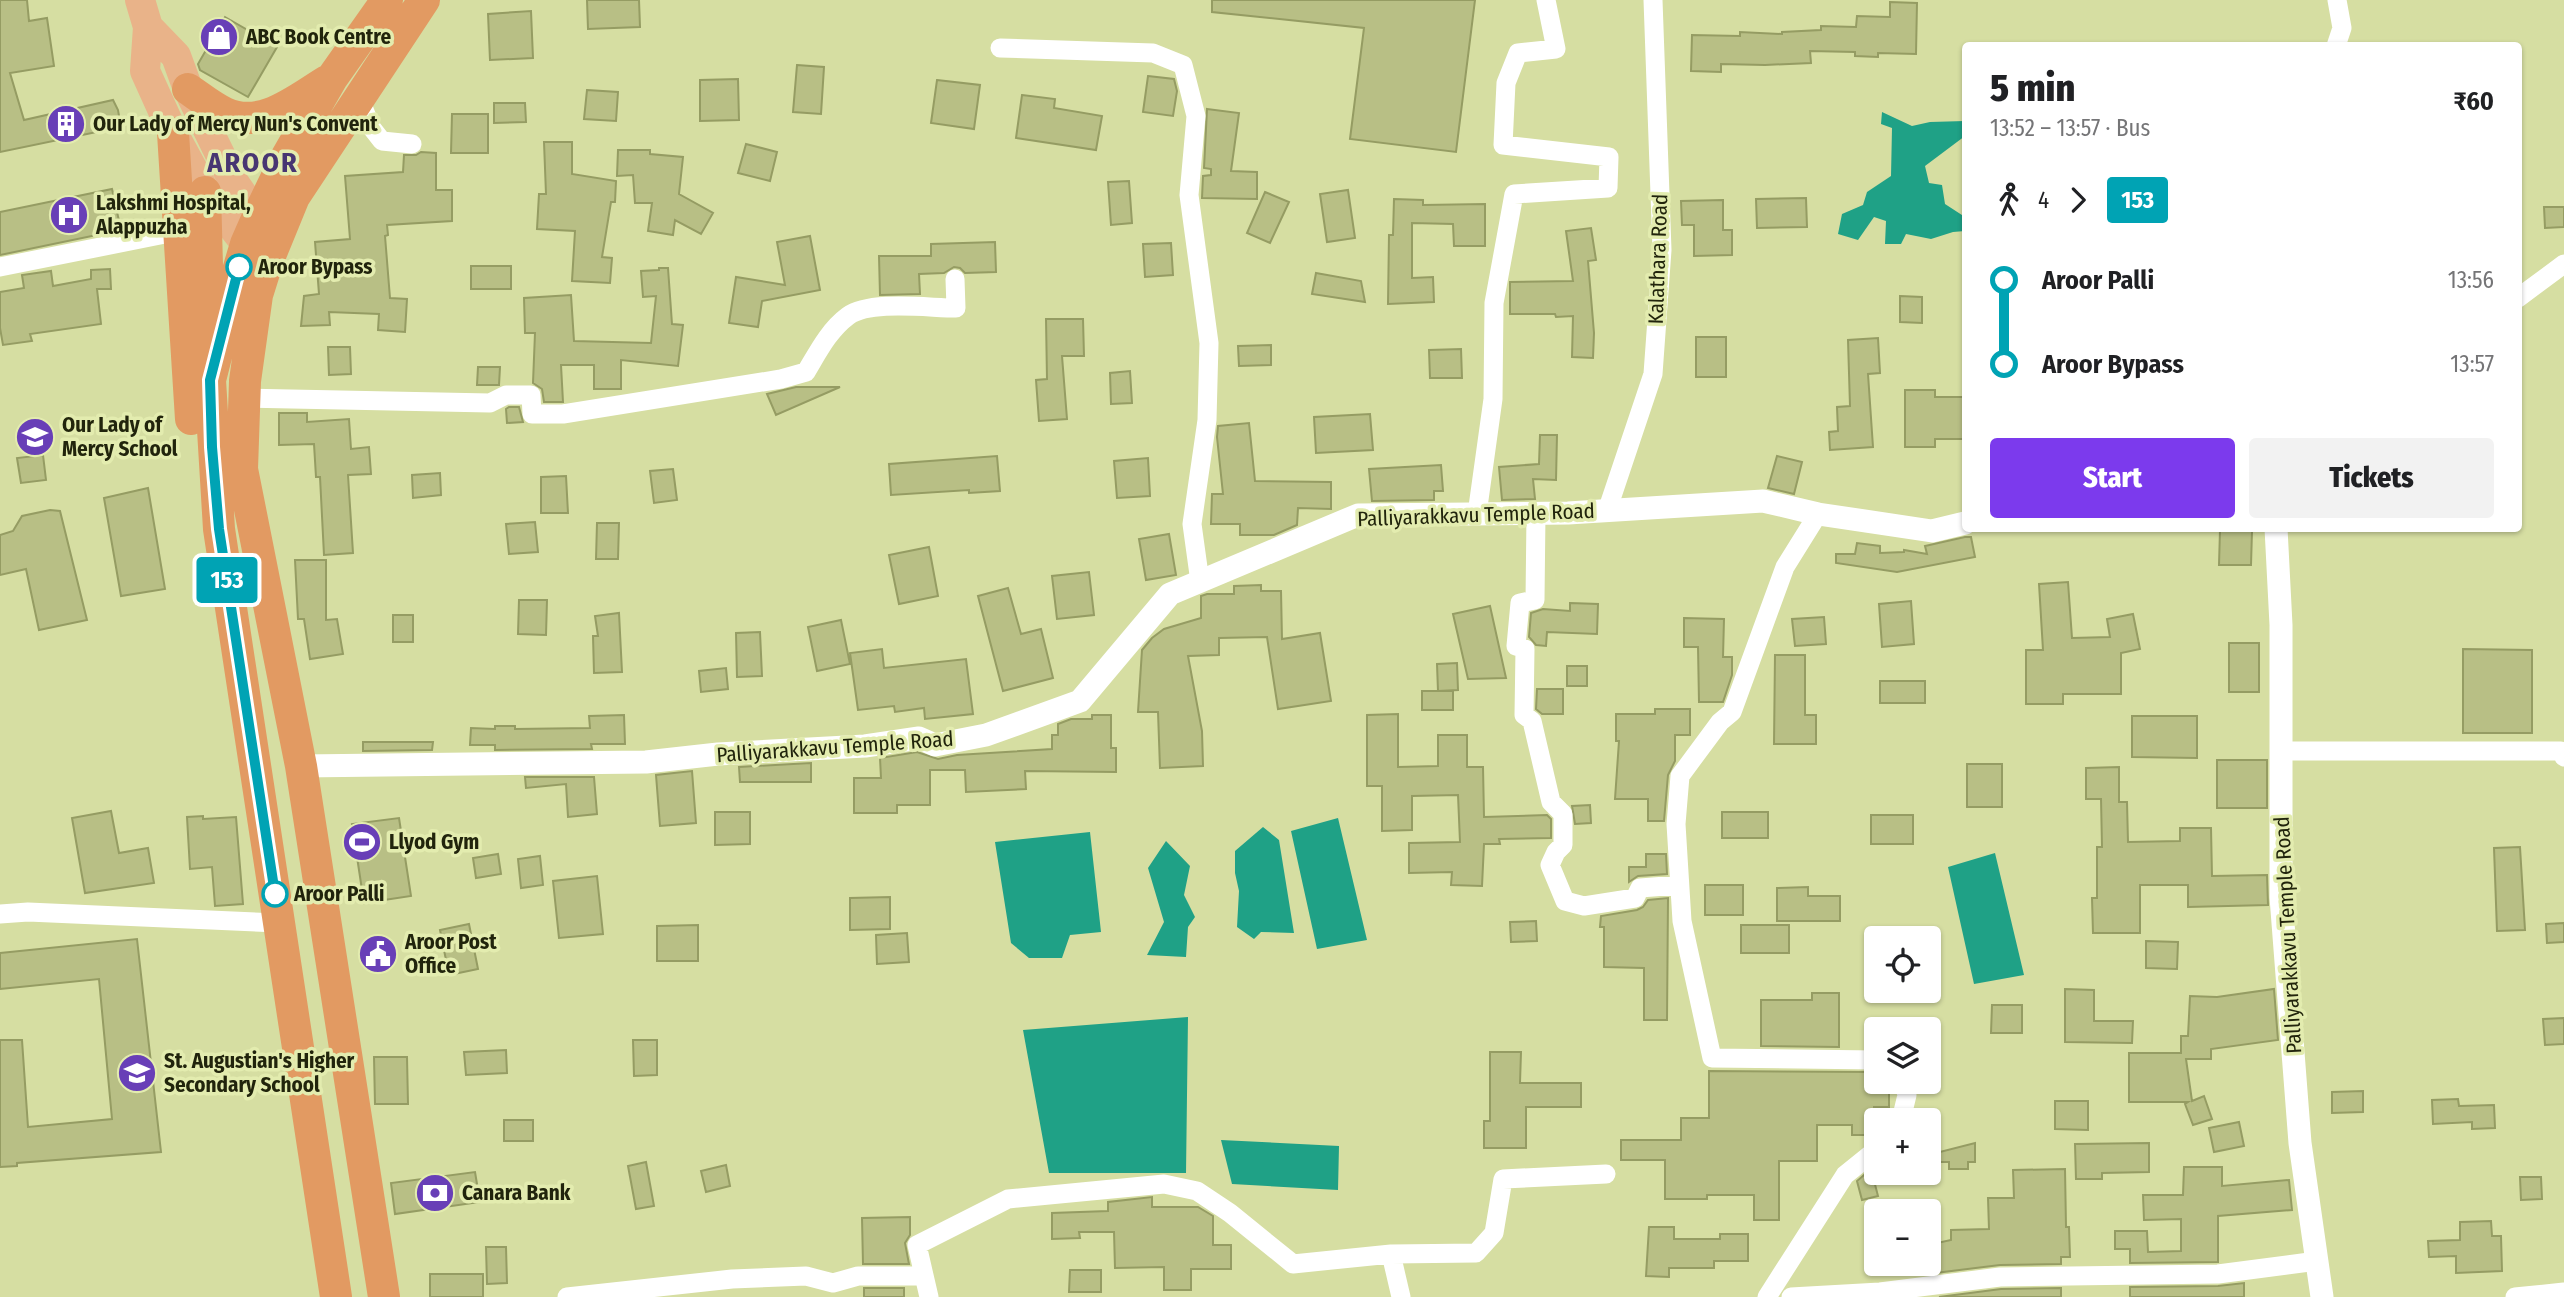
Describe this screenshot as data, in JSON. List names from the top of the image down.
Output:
{
  "streets": {
    "street": ["Kalathara Road", "Palliyarakkavu Temple Road"]
  },
  "crossings": [
    ["Kalathara Road", "Palliyarakkavu Temple Road"]
  ],
  "districts": ["AROOR"],
  "places": {
    "shop": ["ABC Book Centre"],
    "building": ["Our Lady of Mercy Nun's Convent"],
    "hospital": ["Lakshmi Hospital, Alappuzha"],
    "other": ["Aroor Bypass", "Aroor Palli"],
    "school or university": ["Our Lady of Mercy School", "St. Augustian's Higher Secondary School"],
    "sports": ["Llyod Gym"],
    "public building": ["Aroor Post Office"],
    "bank": ["Canara Bank"]
  },
  "lines": ["bus line 153"],
  "page": {
    "on_map": "153",
    "heading": ["5 min", "13:52 – 13:57 · Bus", "₹60"],
    "legs": ["4", "153"],
    "list": [
      {
        "name": "Aroor Palli",
        "value": "13:56"
      },
      {
        "name": "Aroor Bypass",
        "value": "13:57"
      }
    ],
    "buttons": ["Start", "Tickets"],
    "map_buttons": ["+", "−"]
  }
}
